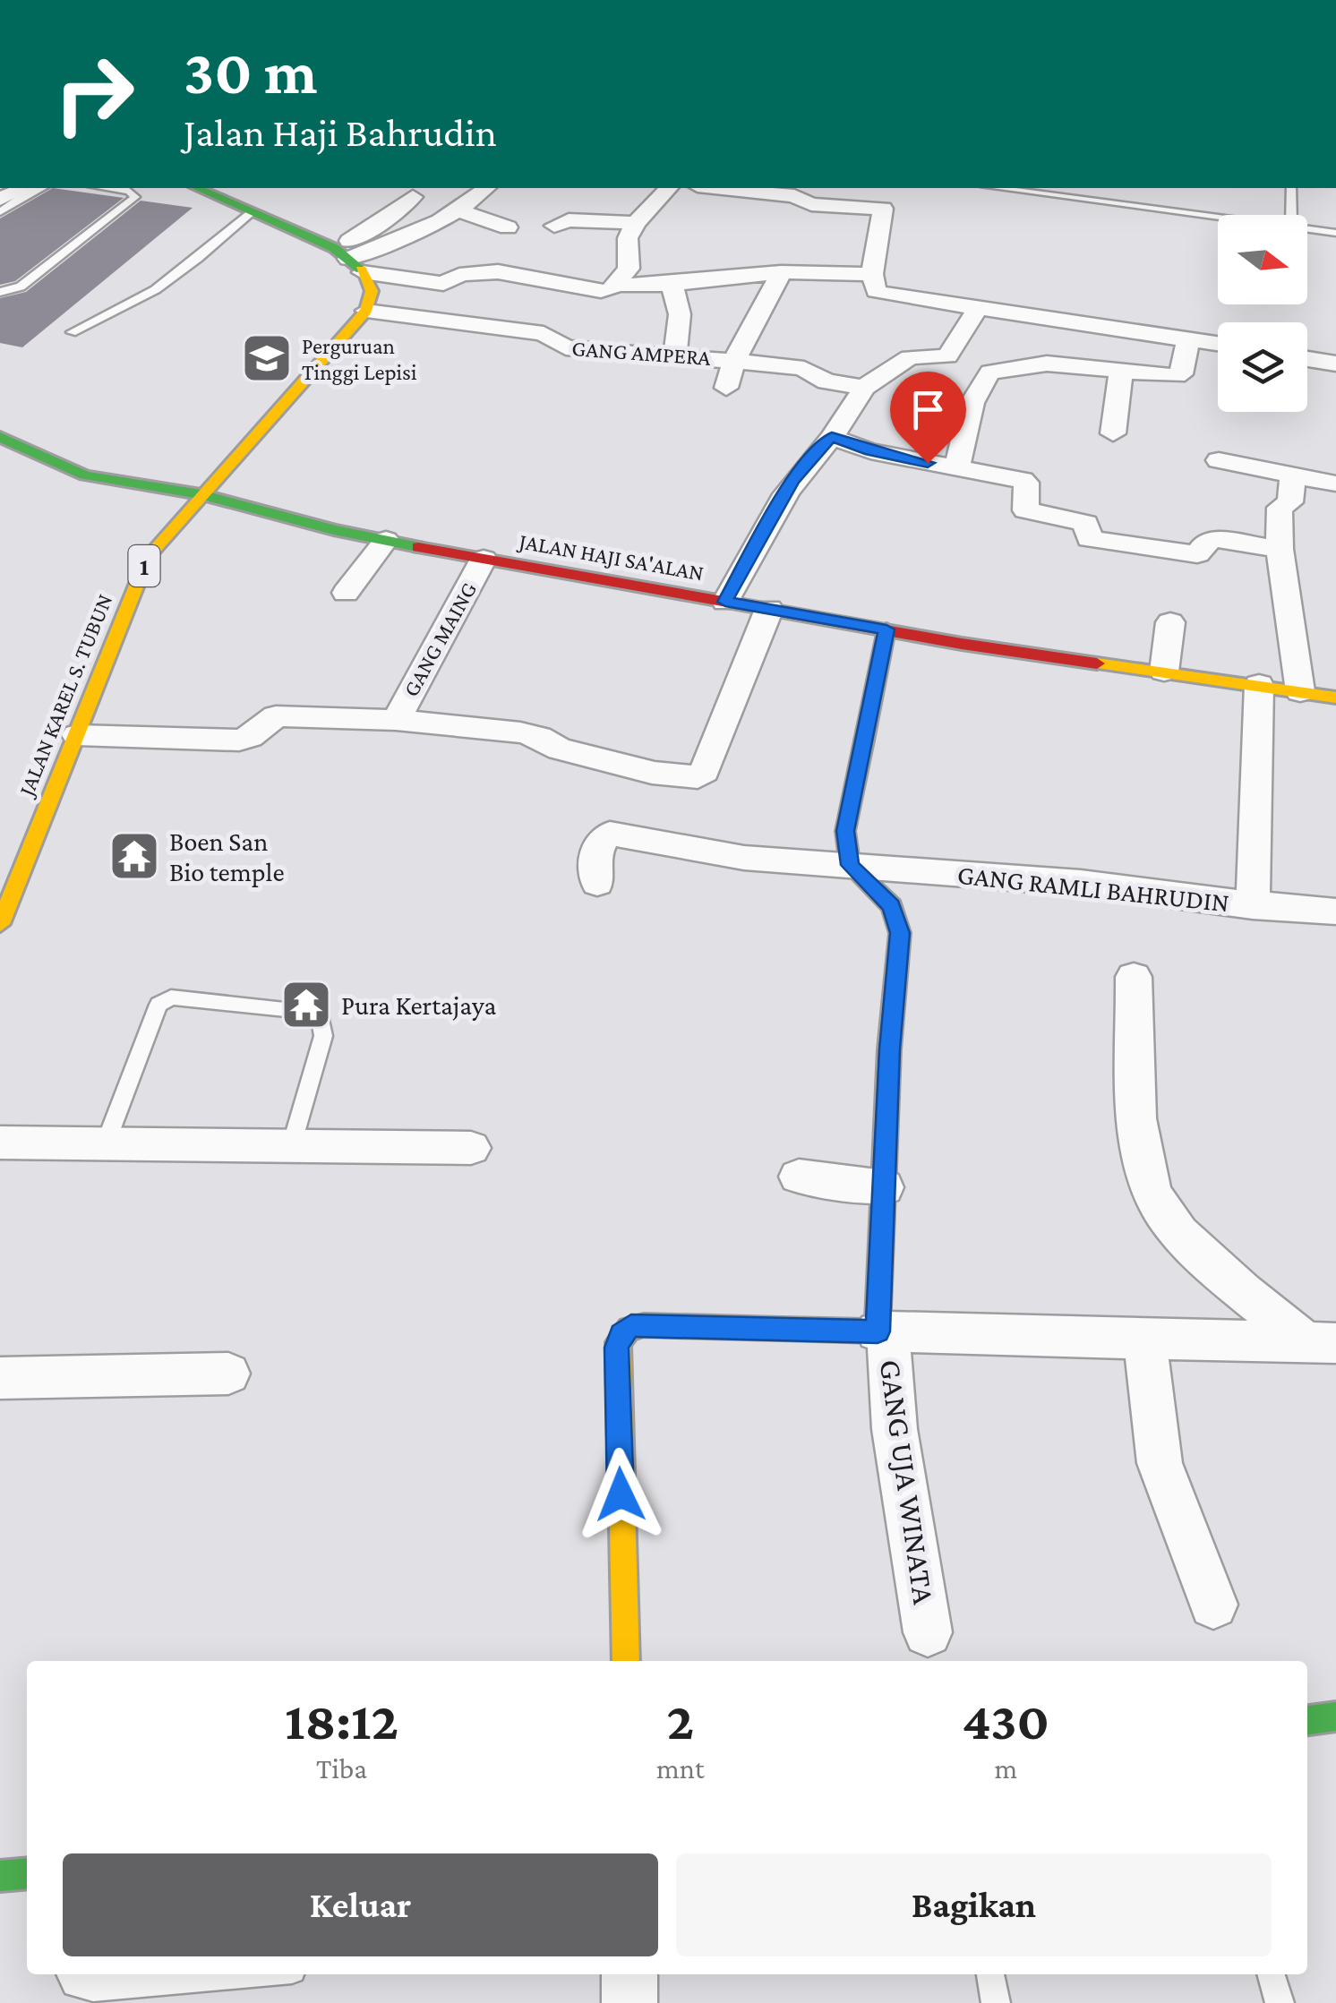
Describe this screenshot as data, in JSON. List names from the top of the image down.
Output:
{
  "streets": {
    "main road": ["JALAN HAJI SA'ALAN", "1", "JALAN KAREL S. TUBUN"],
    "street": [
      "GANG AMPERA",
      "GANG MAING",
      "GANG RAMLI BAHRUDIN",
      "GANG UJA WINATA"
    ]
  },
  "crossings": [
    ["GANG AMPERA", "JALAN KAREL S. TUBUN"],
    ["JALAN HAJI SA'ALAN", "GANG MAING"],
    ["JALAN HAJI SA'ALAN", "JALAN KAREL S. TUBUN"]
  ],
  "places": {
    "school or university": ["Perguruan Tinggi Lepisi"],
    "temple": ["Boen San Bio temple", "Pura Kertajaya"]
  },
  "north": "right",
  "page": {
    "turn": ["30 m", "Jalan Haji Bahrudin"],
    "eta": [
      "18:12",
      "Tiba",
      "2",
      "mnt",
      "430",
      "m"
    ],
    "buttons": ["Keluar", "Bagikan"]
  }
}
